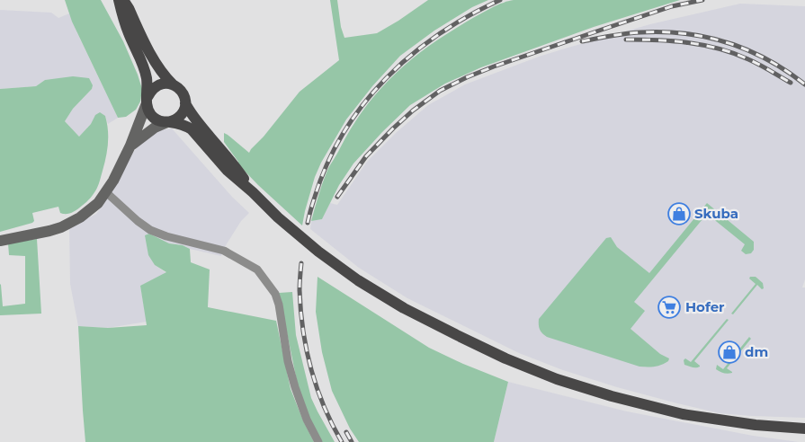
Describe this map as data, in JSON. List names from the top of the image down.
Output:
{
  "places": {
    "shop": ["Skuba", "dm"],
    "supermarket": ["Hofer"]
  }
}
